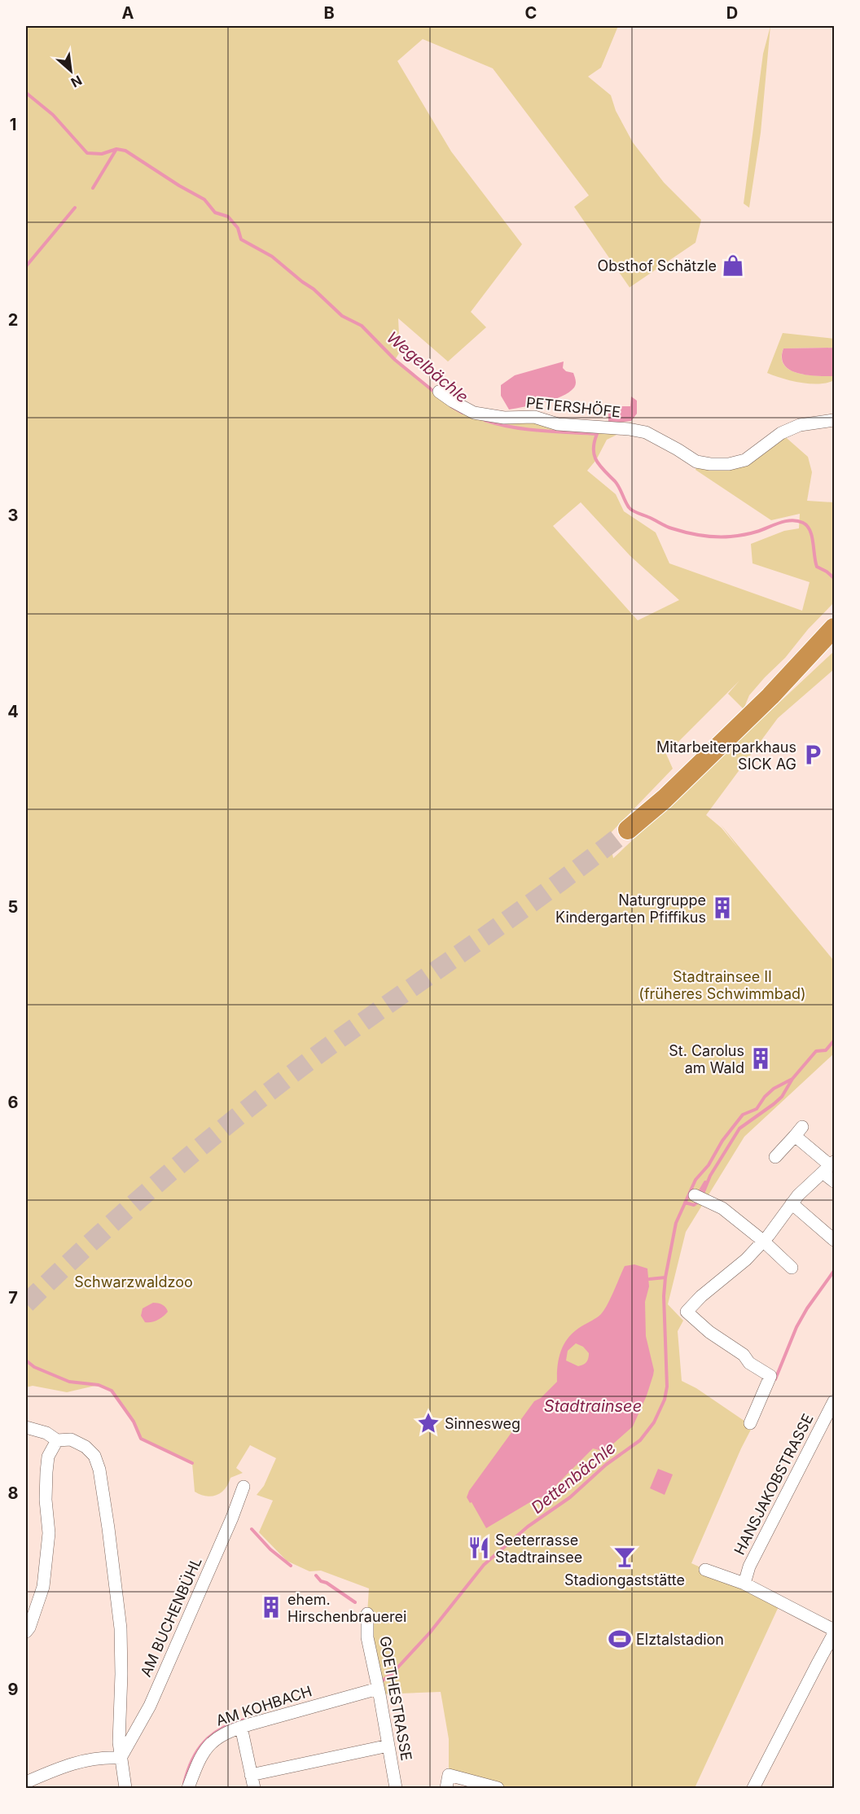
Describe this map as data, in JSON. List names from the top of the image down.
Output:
{
  "streets": {
    "street": [
      "PETERSHÖFE",
      "HANSJAKOBSTRASSE",
      "AM BUCHENBÜHL",
      "GOETHESTRASSE",
      "AM KOHBACH"
    ]
  },
  "crossings": [
    ["GOETHESTRASSE", "AM KOHBACH"]
  ],
  "water": ["Wegelbächle", "Stadtrainsee", "Dettenbächle"],
  "parks": ["Stadtrainsee II (früheres Schwimmbad)", "Schwarzwaldzoo"],
  "places": {
    "shop": ["Obsthof Schätzle"],
    "parking": ["Mitarbeiterparkhaus SICK AG"],
    "building": ["Naturgruppe Kindergarten Pfiffikus", "St. Carolus am Wald", "ehem. Hirschenbrauerei"],
    "place": ["Sinnesweg"],
    "restaurant": ["Seeterrasse Stadtrainsee"],
    "bar": ["Stadiongaststätte"],
    "sports": ["Elztalstadion"]
  },
  "north": "bottom right",
  "grid": {
    "columns": [
      "A",
      "B",
      "C",
      "D"
    ],
    "rows": [
      "1",
      "2",
      "3",
      "4",
      "5",
      "6",
      "7",
      "8",
      "9"
    ]
  }
}
